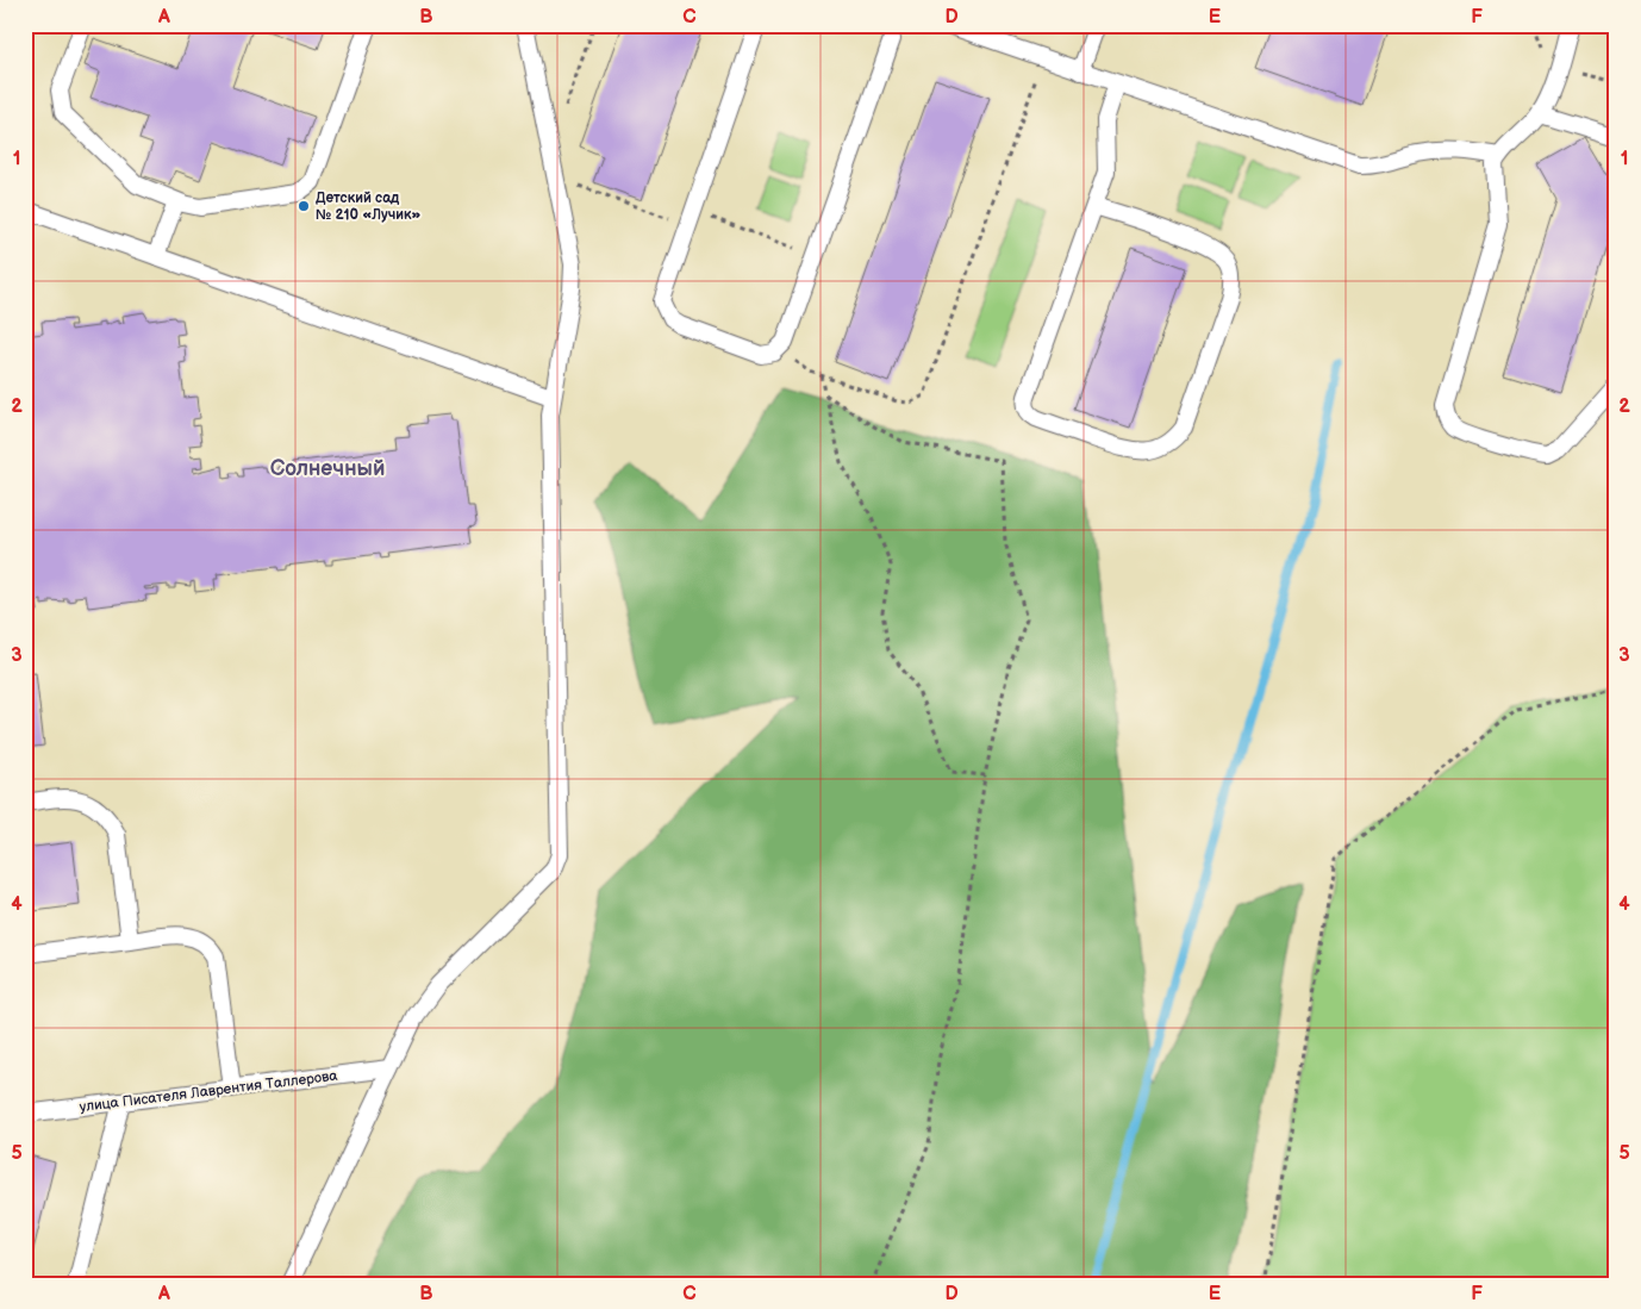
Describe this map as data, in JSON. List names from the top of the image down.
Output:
{
  "streets": {
    "lane": ["улица Писателя Лаврентия Таллерова"]
  },
  "districts": ["Солнечный"],
  "places": ["Детский сад № 210 «Лучик»"],
  "grid": {
    "columns": [
      "A",
      "B",
      "C",
      "D",
      "E",
      "F"
    ],
    "rows": [
      "1",
      "2",
      "3",
      "4",
      "5"
    ]
  }
}
